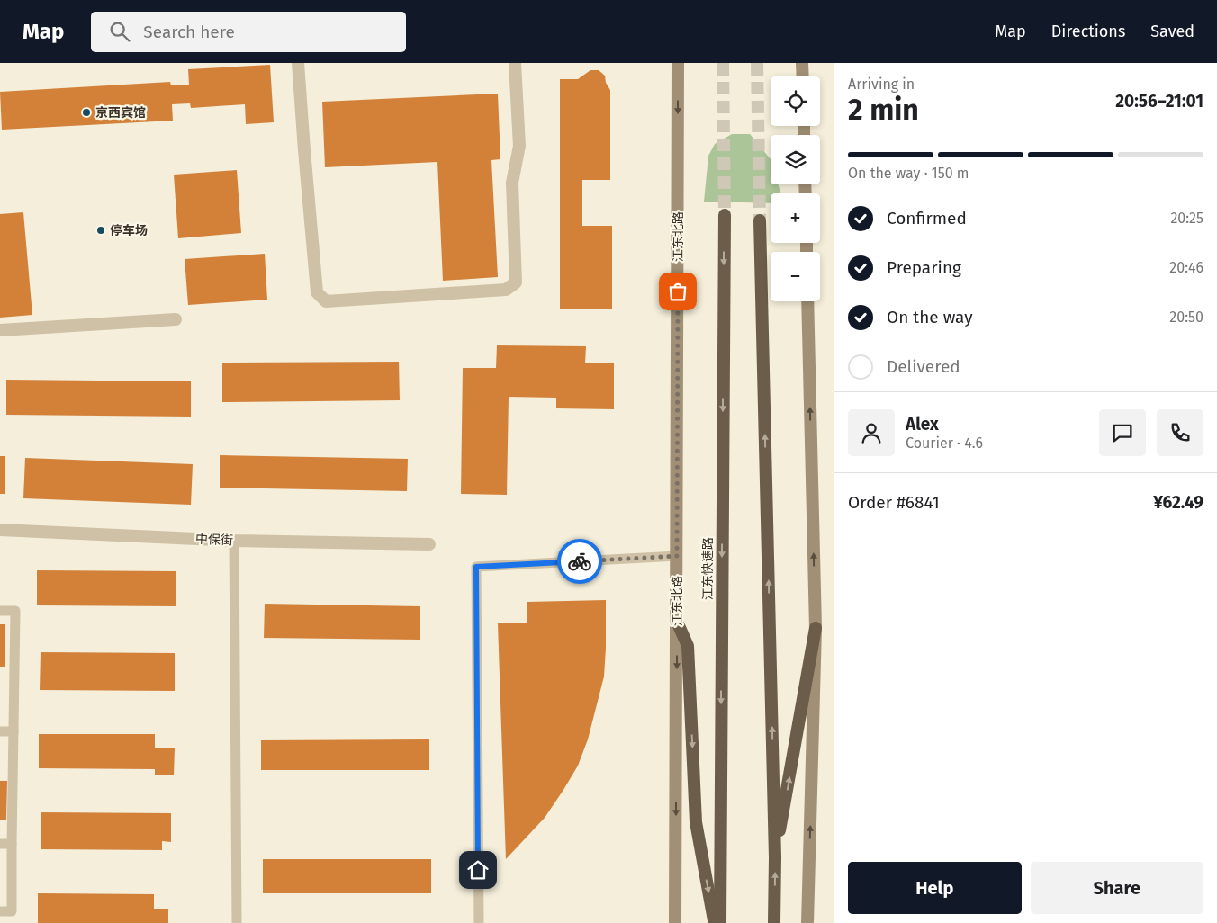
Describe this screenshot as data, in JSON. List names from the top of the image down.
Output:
{
  "streets": {
    "highway": ["江东快速路"],
    "main road": ["江东北路"],
    "street": ["中保街"]
  },
  "one_way": ["江东北路"],
  "places": ["京西宾馆", "停车场"],
  "page": {
    "header": "Map",
    "search": "Search here",
    "nav": ["Map", "Directions", "Saved"],
    "heading": ["2 min", "Arriving in", "20:56–21:01"],
    "panel": [
      "Alex",
      "Courier · 4.6",
      "Order #6841",
      "¥62.49"
    ],
    "map_buttons": ["+", "−"],
    "bar": "On the way · 150 m",
    "list": [
      ["Confirmed", "20:25"],
      ["Preparing", "20:46"],
      ["On the way", "20:50"],
      "Delivered"
    ],
    "buttons": ["Help", "Share"]
  }
}
